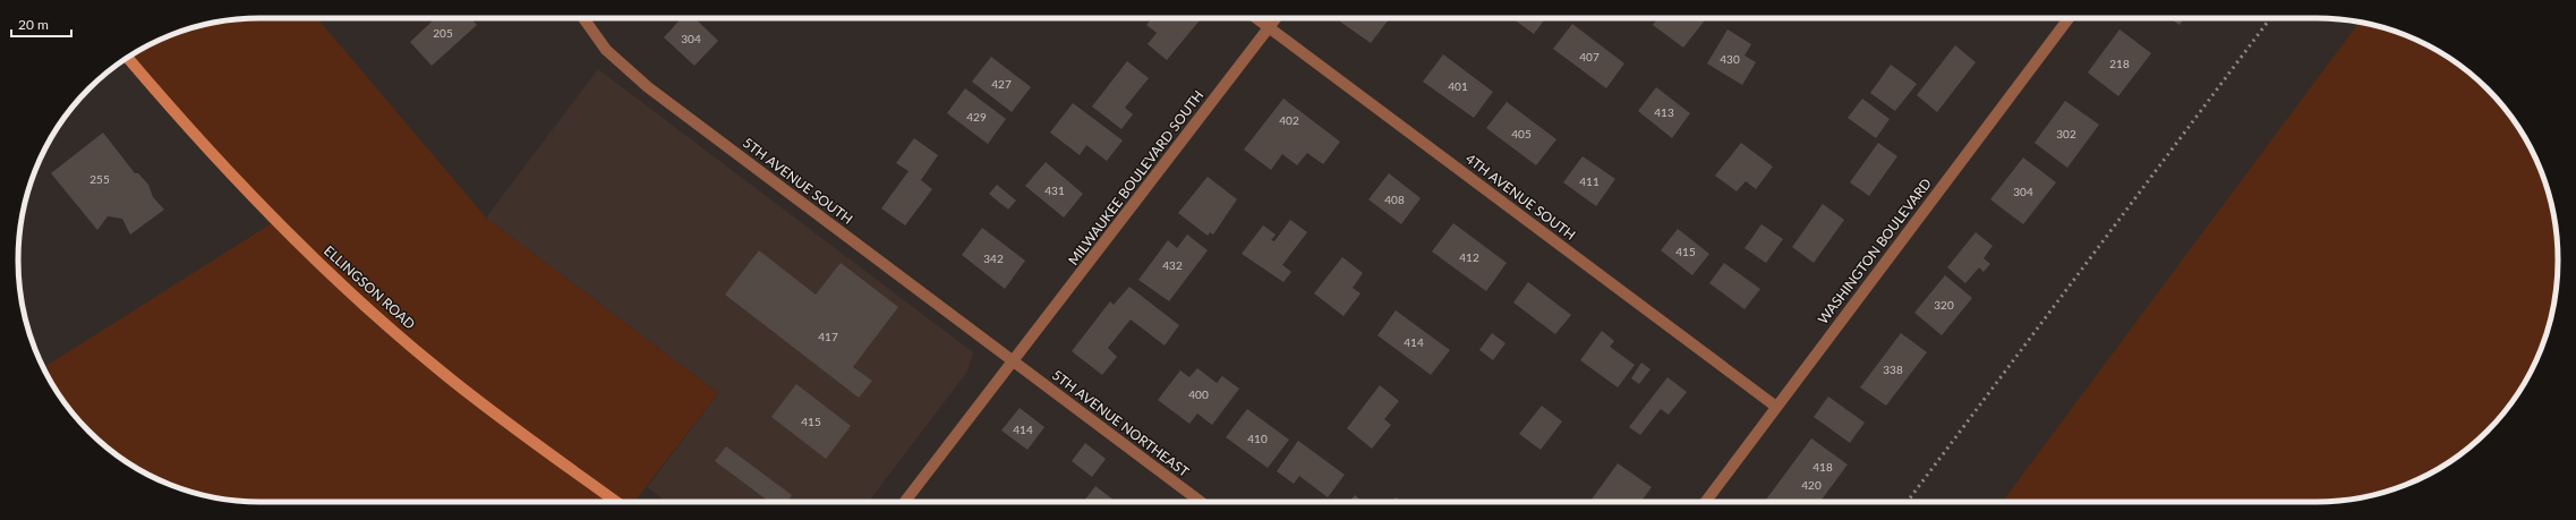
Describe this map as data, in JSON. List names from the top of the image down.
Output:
{
  "streets": {
    "main road": ["ELLINGSON ROAD"],
    "street": [
      "MILWAUKEE BOULEVARD SOUTH",
      "5TH AVENUE SOUTH",
      "4TH AVENUE SOUTH",
      "WASHINGTON BOULEVARD",
      "5TH AVENUE NORTHEAST"
    ]
  },
  "crossings": [
    ["MILWAUKEE BOULEVARD SOUTH", "5TH AVENUE SOUTH"],
    ["MILWAUKEE BOULEVARD SOUTH", "4TH AVENUE SOUTH"],
    ["MILWAUKEE BOULEVARD SOUTH", "5TH AVENUE NORTHEAST"],
    ["5TH AVENUE SOUTH", "5TH AVENUE NORTHEAST"],
    ["4TH AVENUE SOUTH", "WASHINGTON BOULEVARD"]
  ],
  "house_numbers": [
    "205",
    "304",
    "407",
    "430",
    "218",
    "427",
    "401",
    "413",
    "429",
    "402",
    "405",
    "302",
    "255",
    "411",
    "431",
    "304",
    "408",
    "415",
    "412",
    "342",
    "432",
    "320",
    "417",
    "414",
    "338",
    "400",
    "415",
    "414",
    "410",
    "418",
    "420"
  ],
  "scale_bar": "20 m"
}
